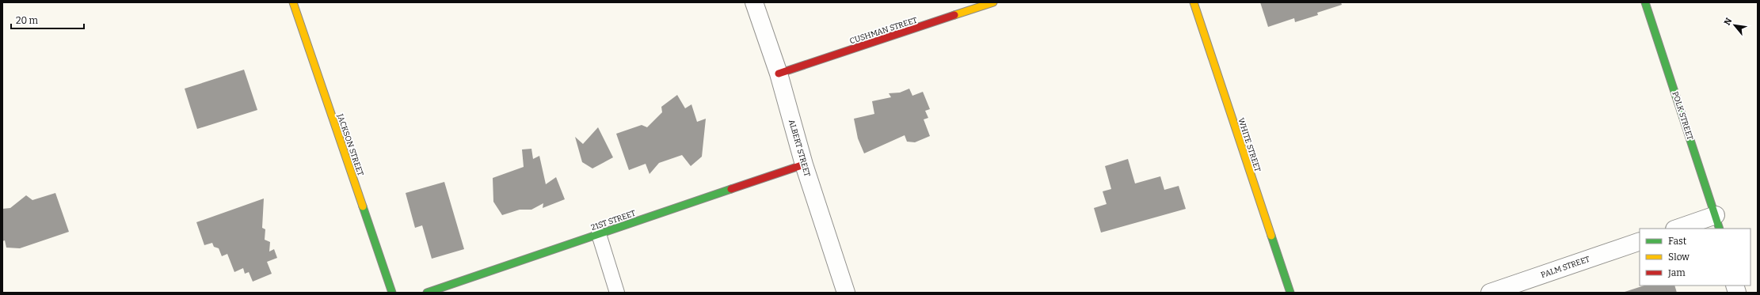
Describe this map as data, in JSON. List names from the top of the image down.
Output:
{
  "streets": {
    "street": [
      "CUSHMAN STREET",
      "POLK STREET",
      "JACKSON STREET",
      "WHITE STREET",
      "ALBERT STREET",
      "21ST STREET",
      "PALM STREET"
    ]
  },
  "crossings": [
    ["CUSHMAN STREET", "ALBERT STREET"],
    ["ALBERT STREET", "21ST STREET"]
  ],
  "legend": ["Fast", "Slow", "Jam"],
  "scale_bar": "20 m",
  "north": "top left"
}
